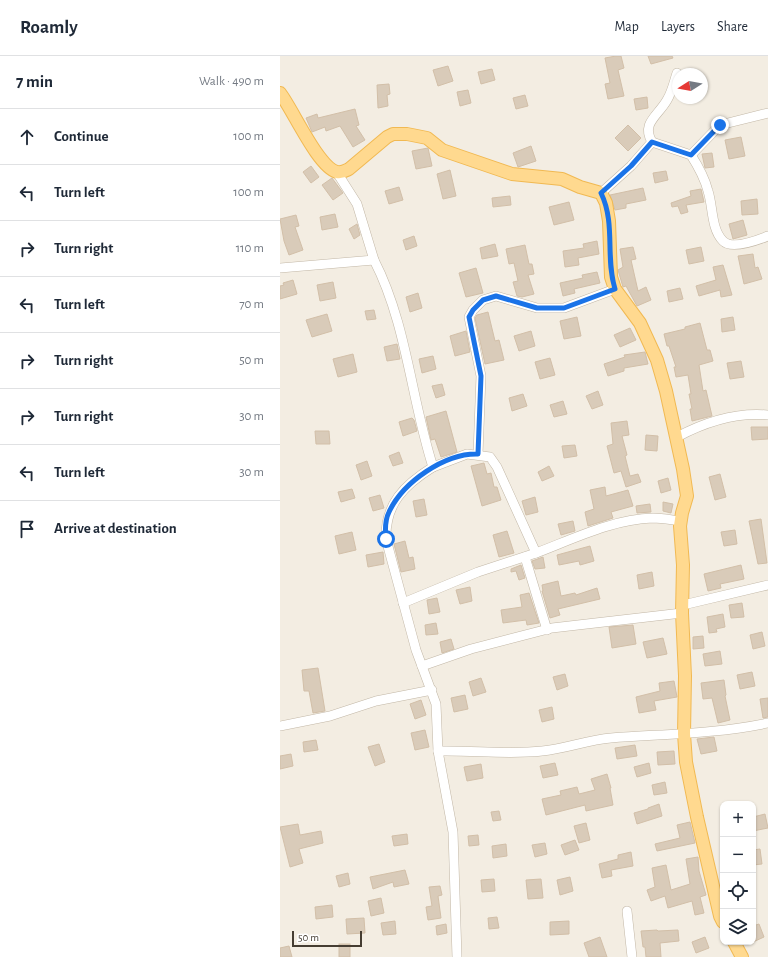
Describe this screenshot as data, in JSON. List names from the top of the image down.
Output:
{
  "scale_bar": "50 m",
  "north": "left",
  "page": {
    "header": "Roamly",
    "nav": ["Map", "Layers", "Share"],
    "heading": ["7 min", "Walk · 490 m"],
    "list": [
      ["Continue", "100 m"],
      ["Turn left", "100 m"],
      ["Turn right", "110 m"],
      ["Turn left", "70 m"],
      ["Turn right", "50 m"],
      ["Turn right", "30 m"],
      ["Turn left", "30 m"],
      "Arrive at destination"
    ],
    "map_buttons": ["+", "−"],
    "scale": "50 m"
  }
}
